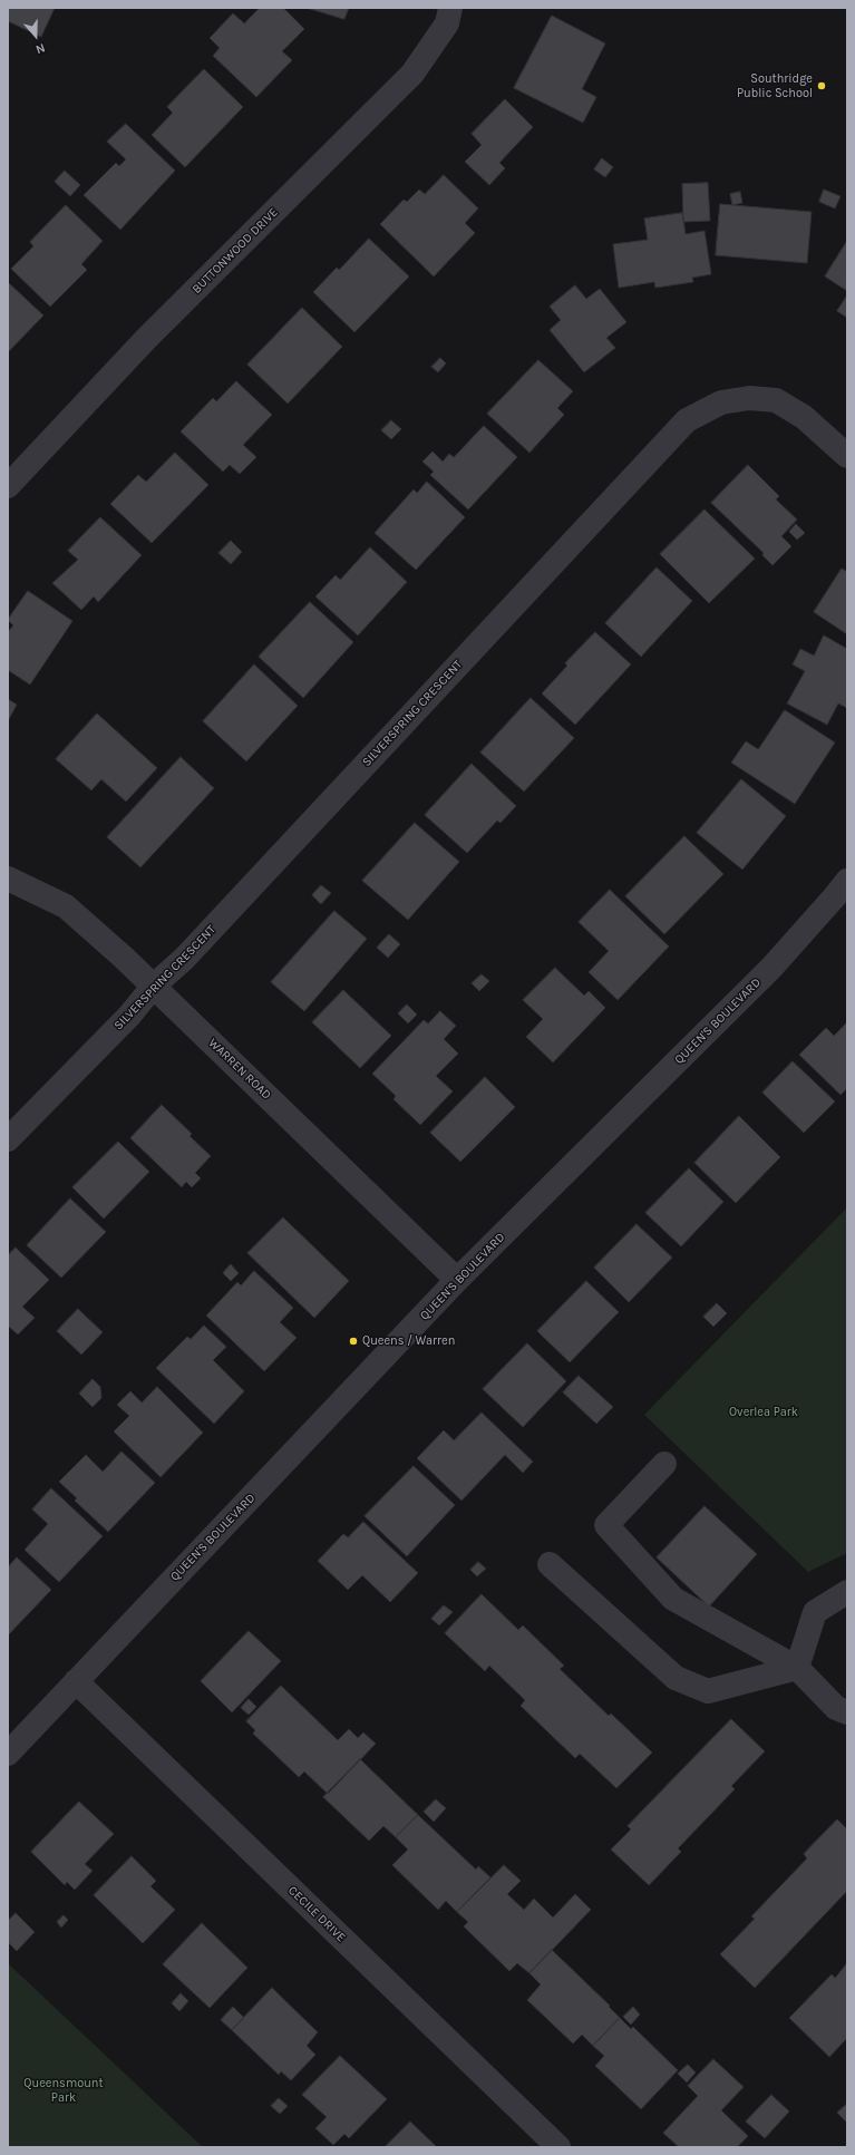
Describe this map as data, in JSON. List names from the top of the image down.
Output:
{
  "streets": {
    "street": [
      "BUTTONWOOD DRIVE",
      "SILVERSPRING CRESCENT",
      "QUEEN'S BOULEVARD",
      "WARREN ROAD",
      "CECILE DRIVE"
    ]
  },
  "crossings": [
    ["SILVERSPRING CRESCENT", "WARREN ROAD"],
    ["QUEEN'S BOULEVARD", "WARREN ROAD"],
    ["QUEEN'S BOULEVARD", "CECILE DRIVE"]
  ],
  "parks": ["Overlea Park", "Queensmount Park"],
  "places": ["Southridge Public School", "Queens / Warren"],
  "north": "bottom"
}
